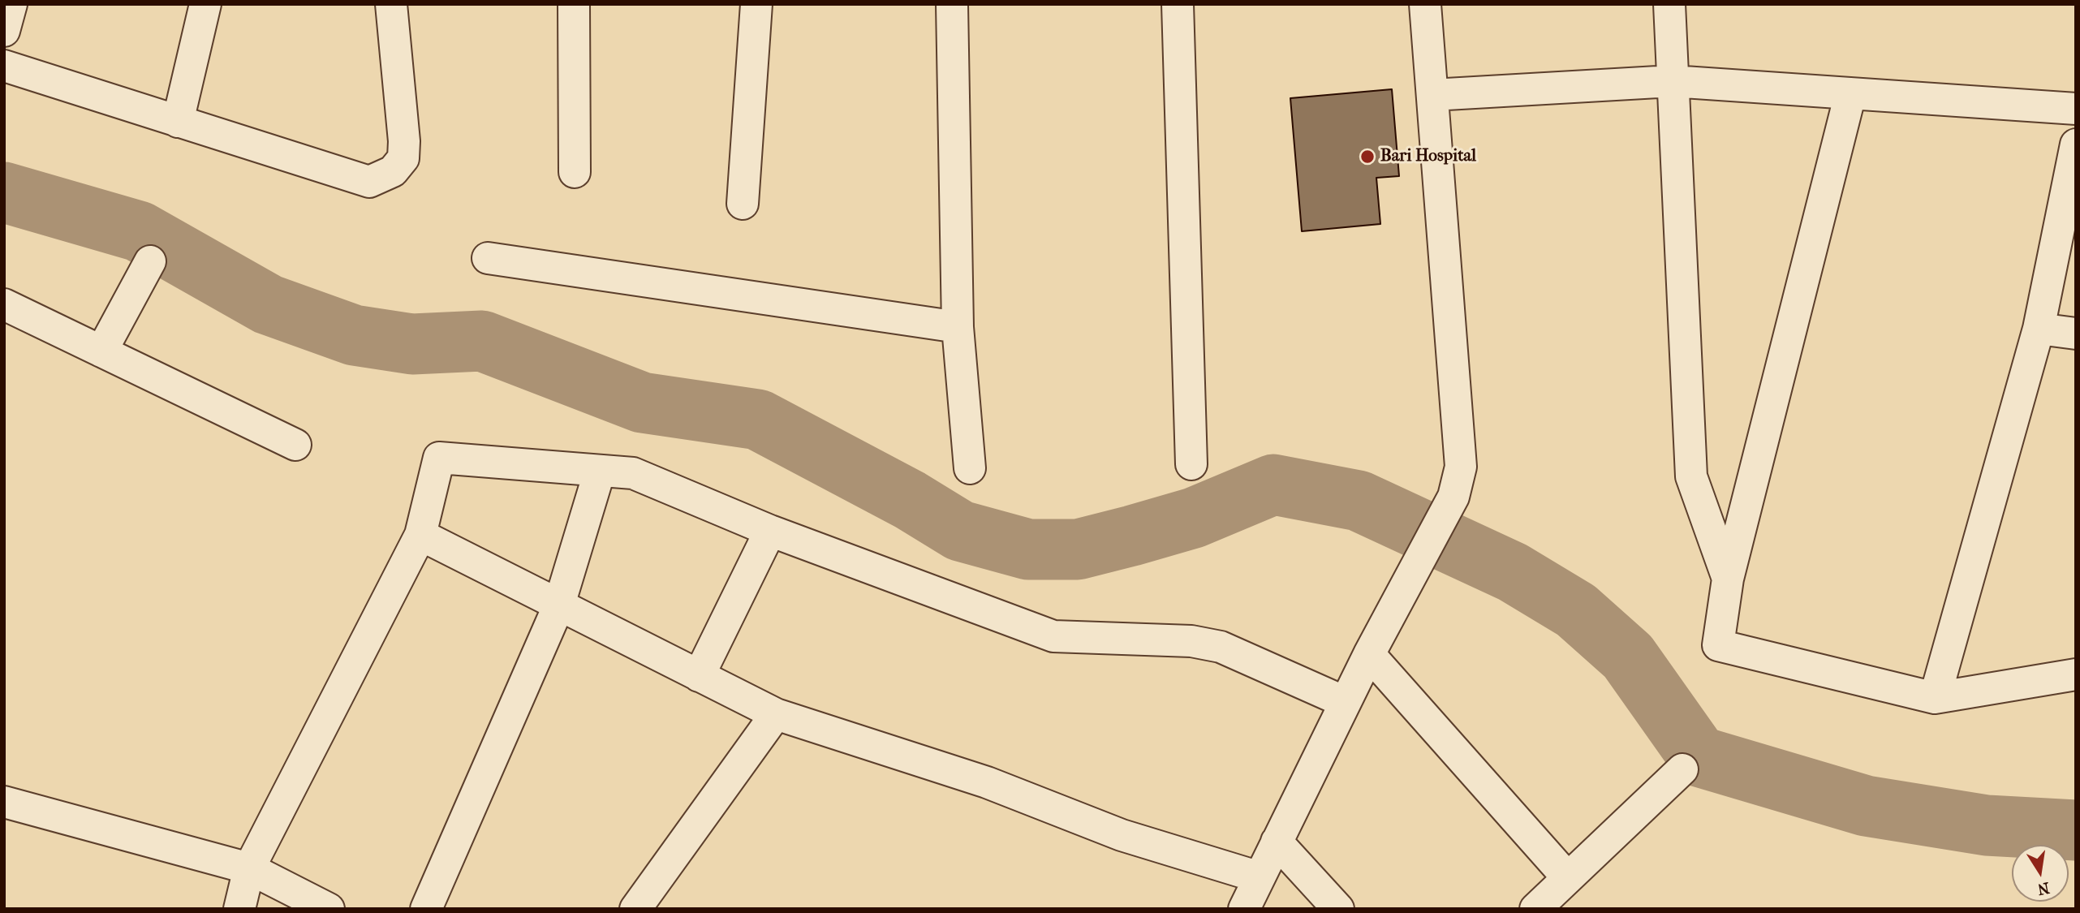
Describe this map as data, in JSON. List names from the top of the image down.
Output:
{
  "places": ["Bari Hospital"],
  "north": "bottom"
}
